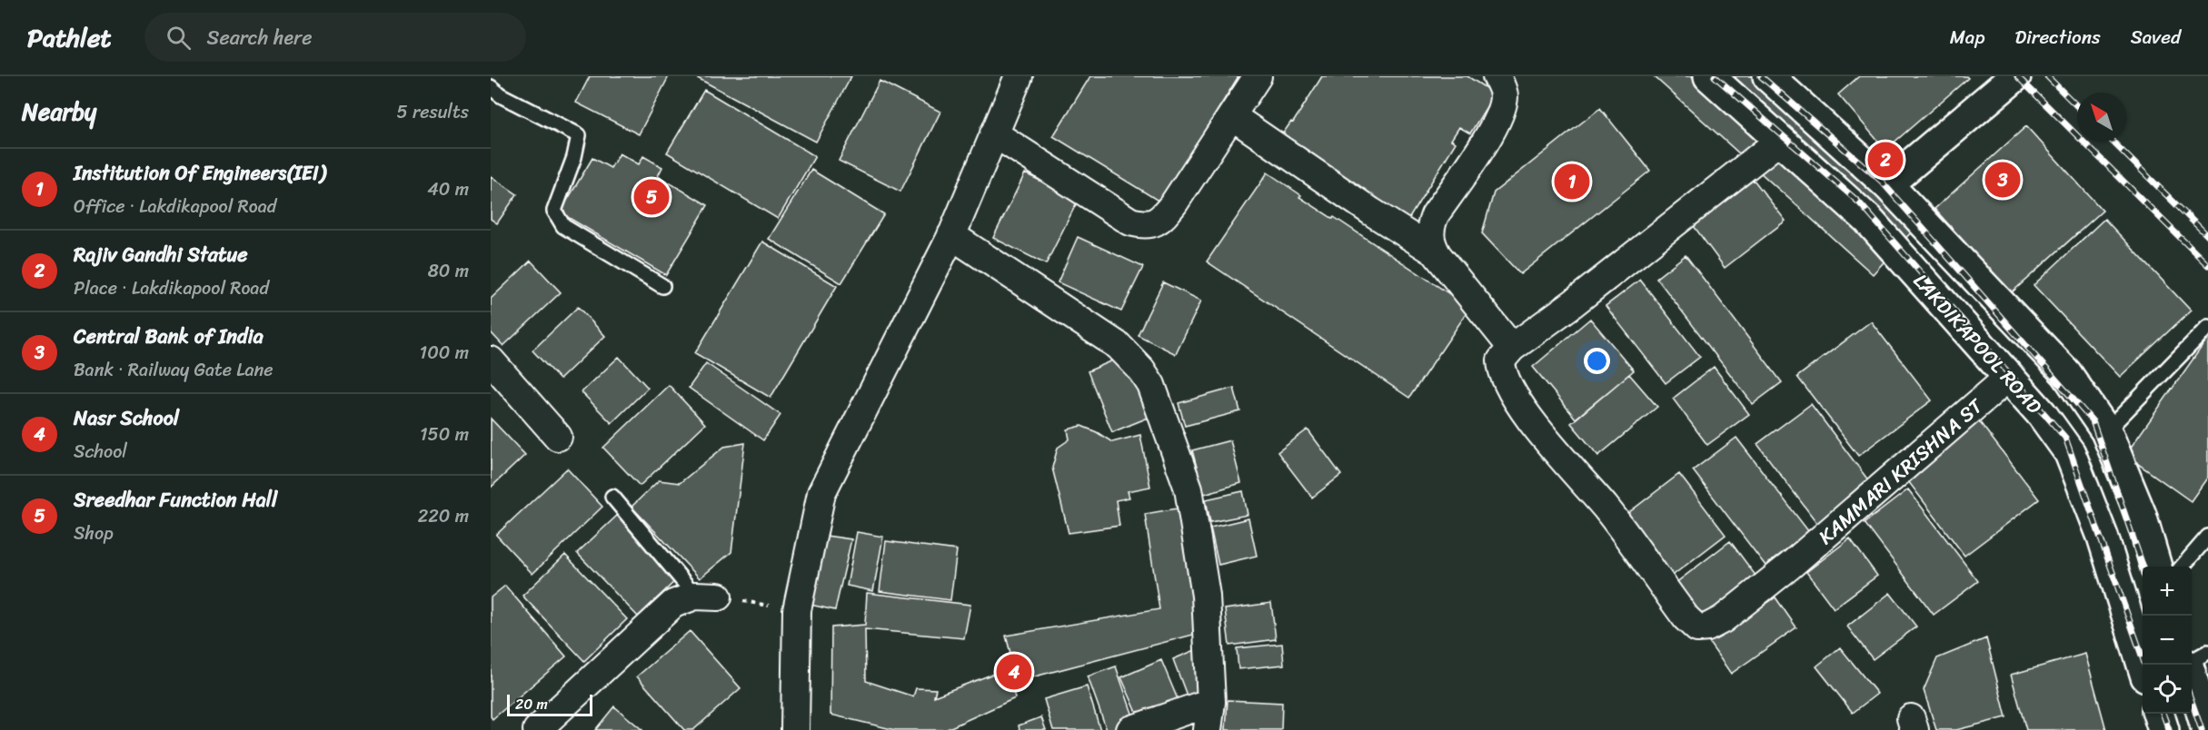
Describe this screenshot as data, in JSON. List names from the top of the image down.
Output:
{
  "streets": {
    "main road": ["LAKDIKAPOOL ROAD"],
    "street": ["KAMMARI KRISHNA ST"]
  },
  "crossings": [
    ["LAKDIKAPOOL ROAD", "KAMMARI KRISHNA ST"]
  ],
  "scale_bar": "20 m",
  "north": "top left",
  "page": {
    "header": "Pathlet",
    "search": "Search here",
    "nav": ["Map", "Directions", "Saved"],
    "heading": ["Nearby", "5 results"],
    "pins": [
      "2",
      "3",
      "1",
      "5",
      "4"
    ],
    "list": [
      {
        "mark": "1",
        "name": "Institution Of Engineers(IEI)",
        "note": "Office · Lakdikapool Road",
        "value": "40 m"
      },
      {
        "mark": "2",
        "name": "Rajiv Gandhi Statue",
        "note": "Place · Lakdikapool Road",
        "value": "80 m"
      },
      {
        "mark": "3",
        "name": "Central Bank of India",
        "note": "Bank · Railway Gate Lane",
        "value": "100 m"
      },
      {
        "mark": "4",
        "name": "Nasr School",
        "note": "School",
        "value": "150 m"
      },
      {
        "mark": "5",
        "name": "Sreedhar Function Hall",
        "note": "Shop",
        "value": "220 m"
      }
    ],
    "map_buttons": ["+", "−"],
    "scale": "20 m"
  }
}
